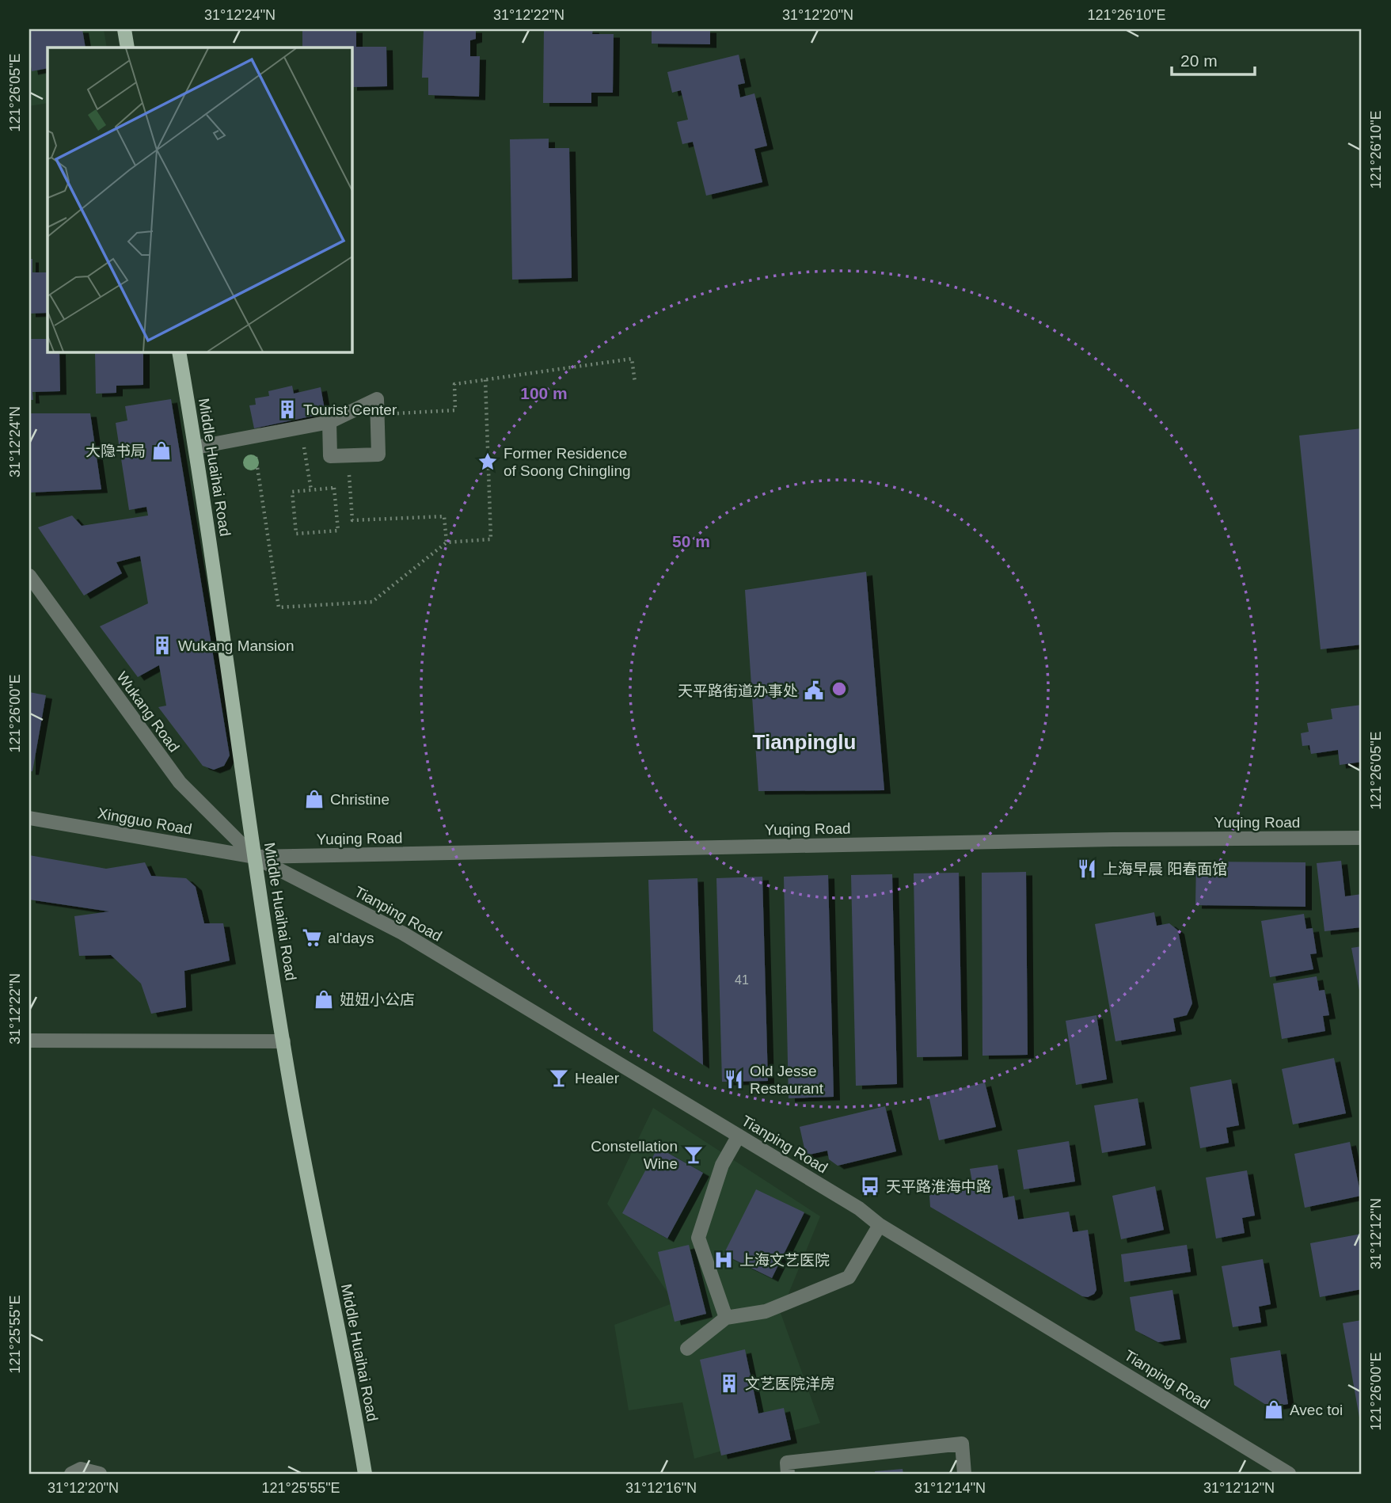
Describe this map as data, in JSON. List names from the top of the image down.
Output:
{
  "streets": {
    "main road": ["Middle Huaihai Road"],
    "street": [
      "Wukang Road",
      "Xingguo Road",
      "Yuqing Road",
      "Tianping Road"
    ]
  },
  "crossings": [
    ["Middle Huaihai Road", "Wukang Road"],
    ["Middle Huaihai Road", "Xingguo Road"],
    ["Middle Huaihai Road", "Yuqing Road"],
    ["Middle Huaihai Road", "Tianping Road"],
    ["Wukang Road", "Xingguo Road"],
    ["Wukang Road", "Yuqing Road"],
    ["Wukang Road", "Tianping Road"],
    ["Xingguo Road", "Yuqing Road"],
    ["Xingguo Road", "Tianping Road"],
    ["Yuqing Road", "Tianping Road"]
  ],
  "districts": ["Tianpinglu"],
  "places": {
    "building": ["Tourist Center", "Wukang Mansion", "文艺医院洋房"],
    "shop": [
      "大隐书局",
      "Christine",
      "妞妞小公店",
      "Avec toi"
    ],
    "place": ["Former Residence of Soong Chingling"],
    "public building": ["天平路街道办事处"],
    "restaurant": ["上海早晨 阳春面馆", "Old Jesse Restaurant"],
    "supermarket": ["al'days"],
    "bar": ["Healer", "Constellation Wine"],
    "bus stop": ["天平路淮海中路"],
    "hospital": ["上海文艺医院"]
  },
  "house_numbers": ["41"],
  "scale_bar": "20 m",
  "coordinates": [
    "31°12'24\"N",
    "31°12'22\"N",
    "31°12'20\"N",
    "121°26'10\"E",
    "121°26'05\"E",
    "121°26'00\"E",
    "31°12'12\"N",
    "121°25'55\"E",
    "31°12'16\"N",
    "31°12'14\"N"
  ],
  "rings": ["100 m", "50 m"]
}
